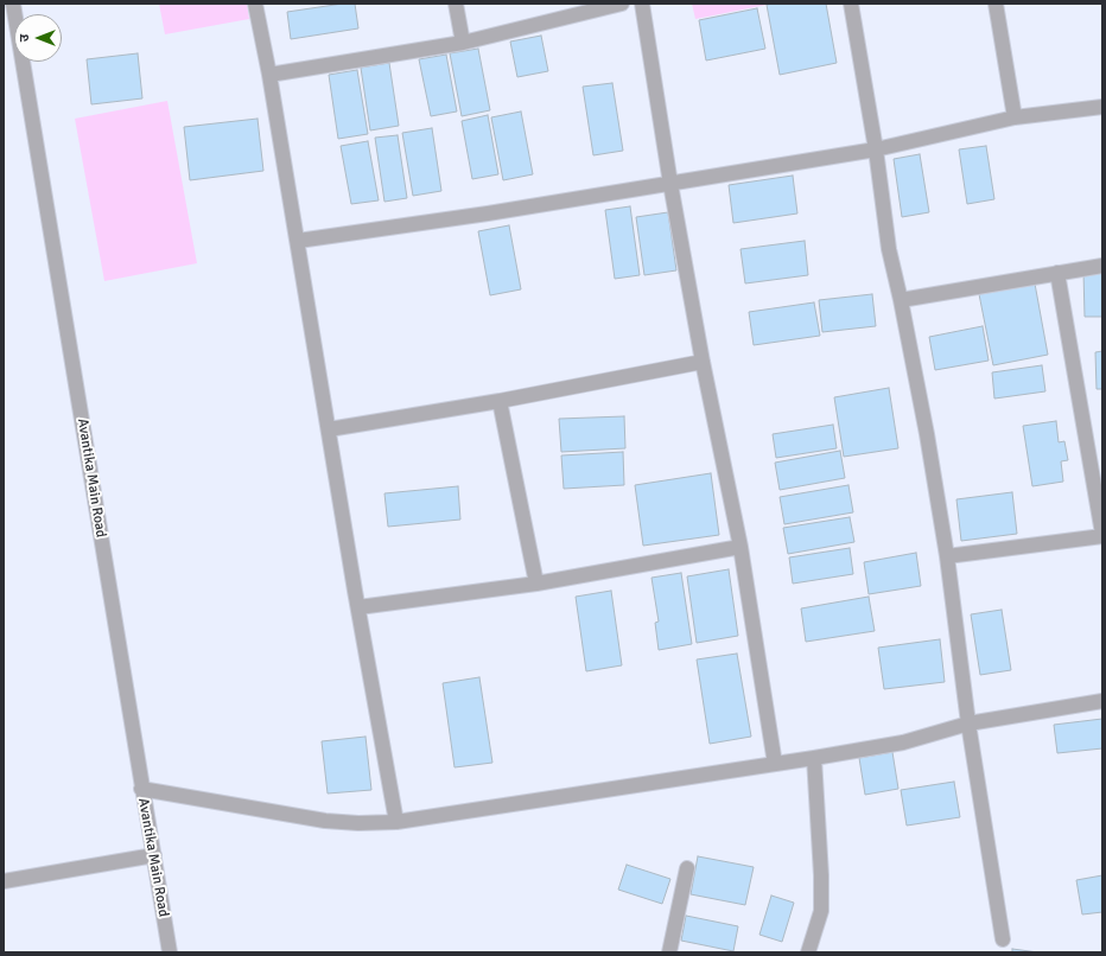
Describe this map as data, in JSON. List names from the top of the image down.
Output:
{
  "streets": {
    "street": ["Avantika Main Road"]
  },
  "north": "left"
}
